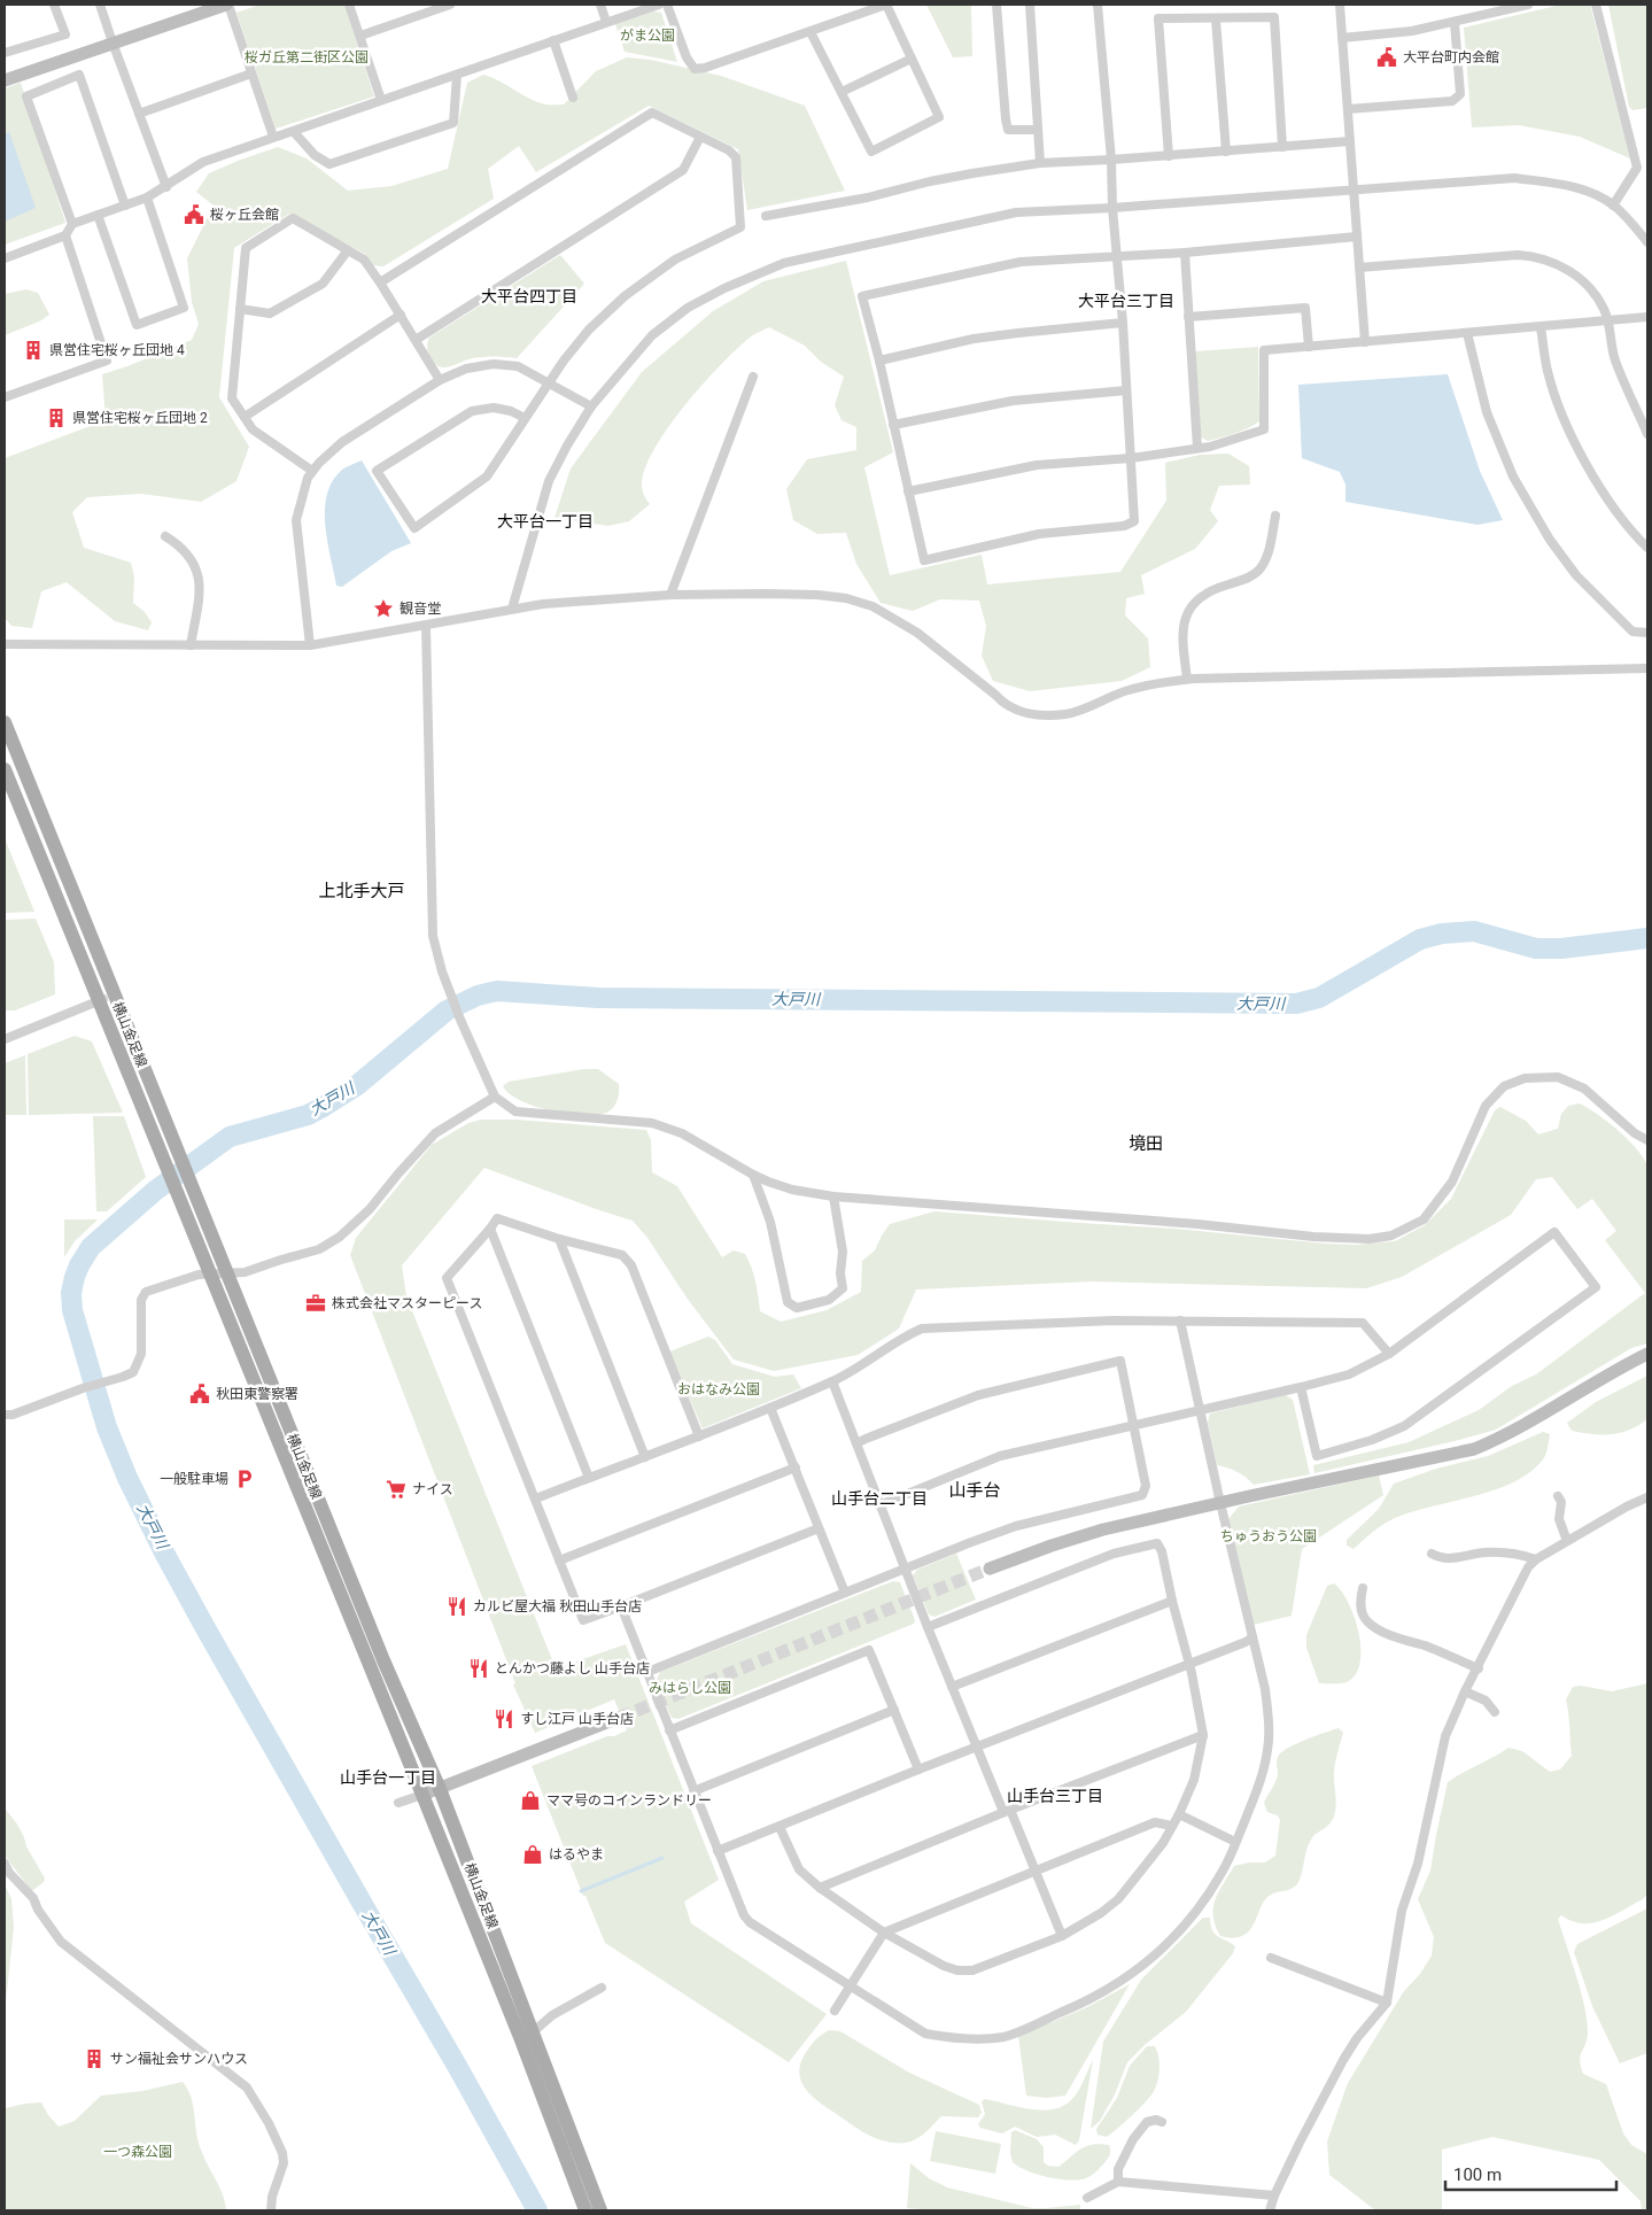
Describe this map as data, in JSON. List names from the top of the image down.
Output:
{
  "streets": {
    "main road": ["横山金足線"]
  },
  "districts": [
    "大平台四丁目",
    "大平台三丁目",
    "大平台一丁目",
    "上北手大戸",
    "境田",
    "山手台",
    "山手台二丁目",
    "山手台一丁目",
    "山手台三丁目"
  ],
  "water": ["大戸川"],
  "parks": [
    "がま公園",
    "桜ガ丘第二街区公園",
    "おはなみ公園",
    "ちゅうおう公園",
    "みはらし公園",
    "一つ森公園"
  ],
  "places": {
    "public building": ["大平台町内会館", "桜ヶ丘会館", "秋田東警察署"],
    "building": ["県営住宅桜ヶ丘団地 4", "県営住宅桜ヶ丘団地 2", "サン福祉会サンハウス"],
    "place": ["観音堂"],
    "office": ["株式会社マスターピース"],
    "parking": ["一般駐車場"],
    "supermarket": ["ナイス"],
    "restaurant": ["カルビ屋大福 秋田山手台店", "とんかつ藤よし 山手台店", "すし江戸 山手台店"],
    "shop": ["ママ号のコインランドリー", "はるやま"]
  },
  "scale_bar": "100 m"
}
